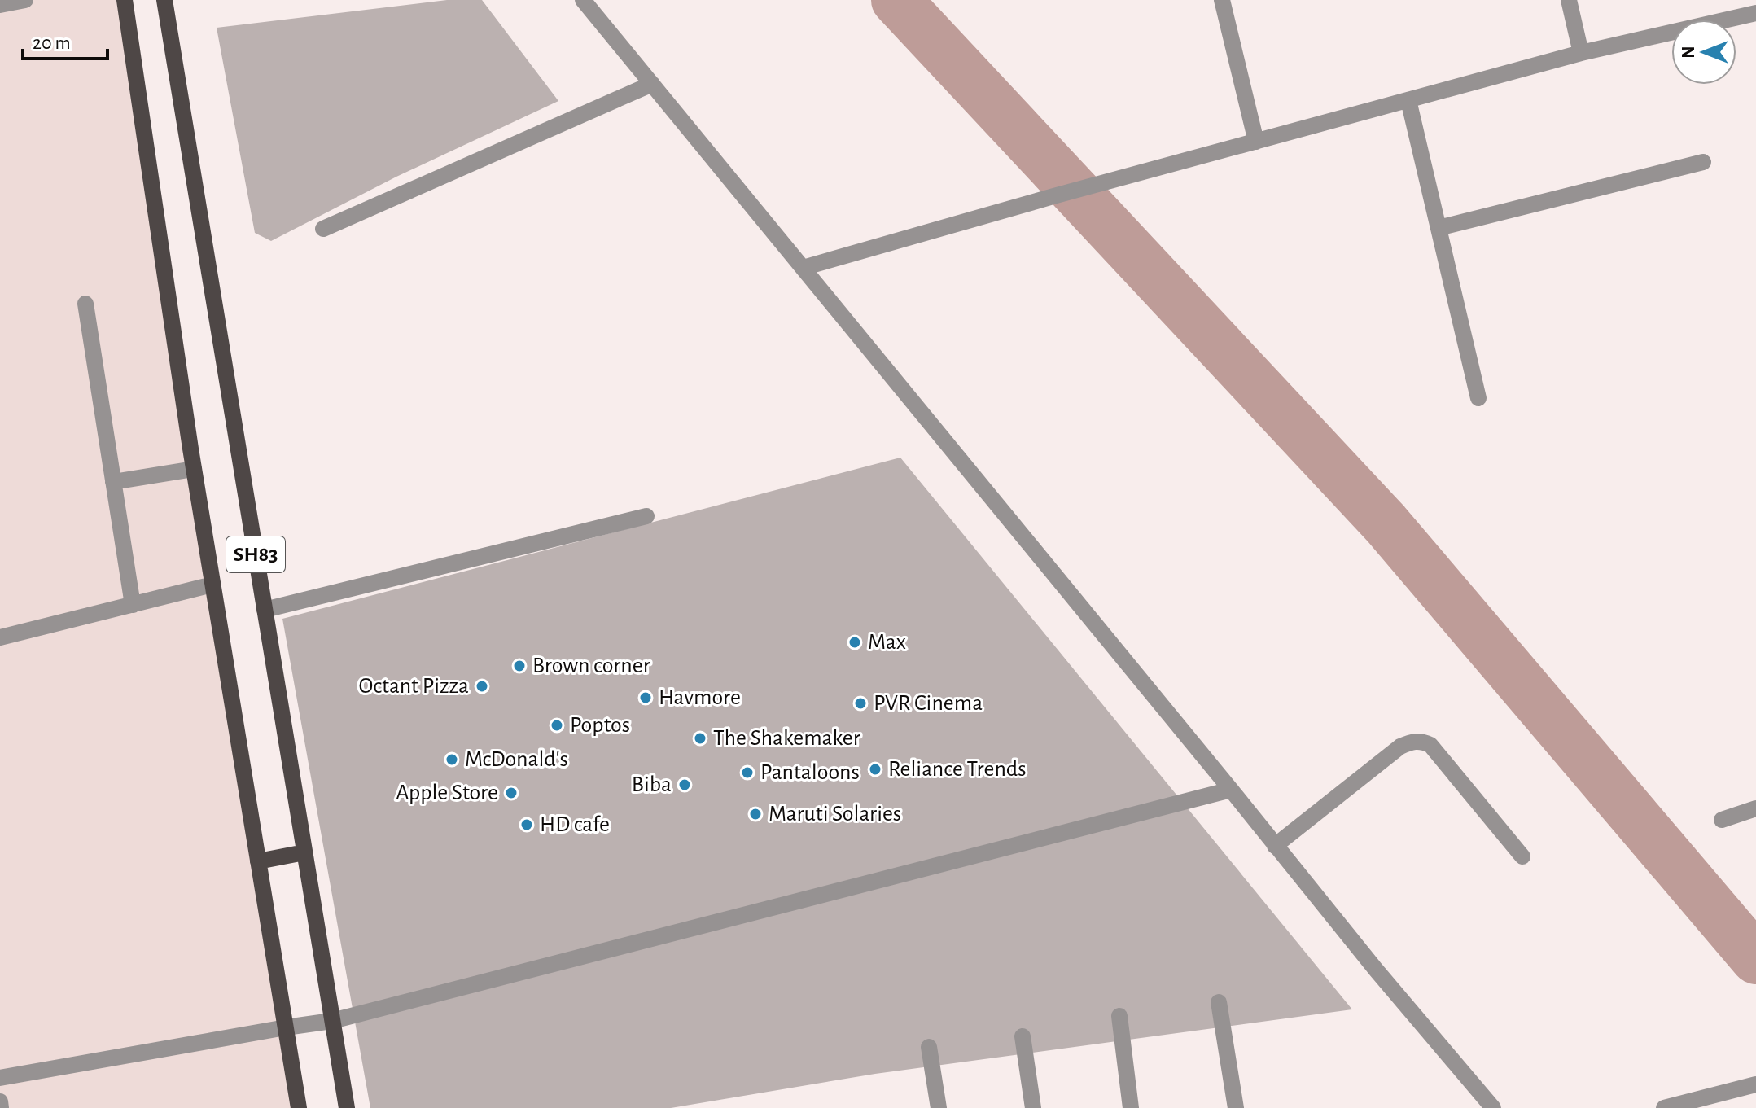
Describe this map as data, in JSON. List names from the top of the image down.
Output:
{
  "streets": {
    "main road": ["SH83"]
  },
  "places": [
    "Max",
    "Brown corner",
    "Octant Pizza",
    "Havmore",
    "PVR Cinema",
    "Poptos",
    "The Shakemaker",
    "McDonald's",
    "Reliance Trends",
    "Pantaloons",
    "Biba",
    "Apple Store",
    "Maruti Solaries",
    "HD cafe"
  ],
  "scale_bar": "20 m",
  "north": "left"
}
